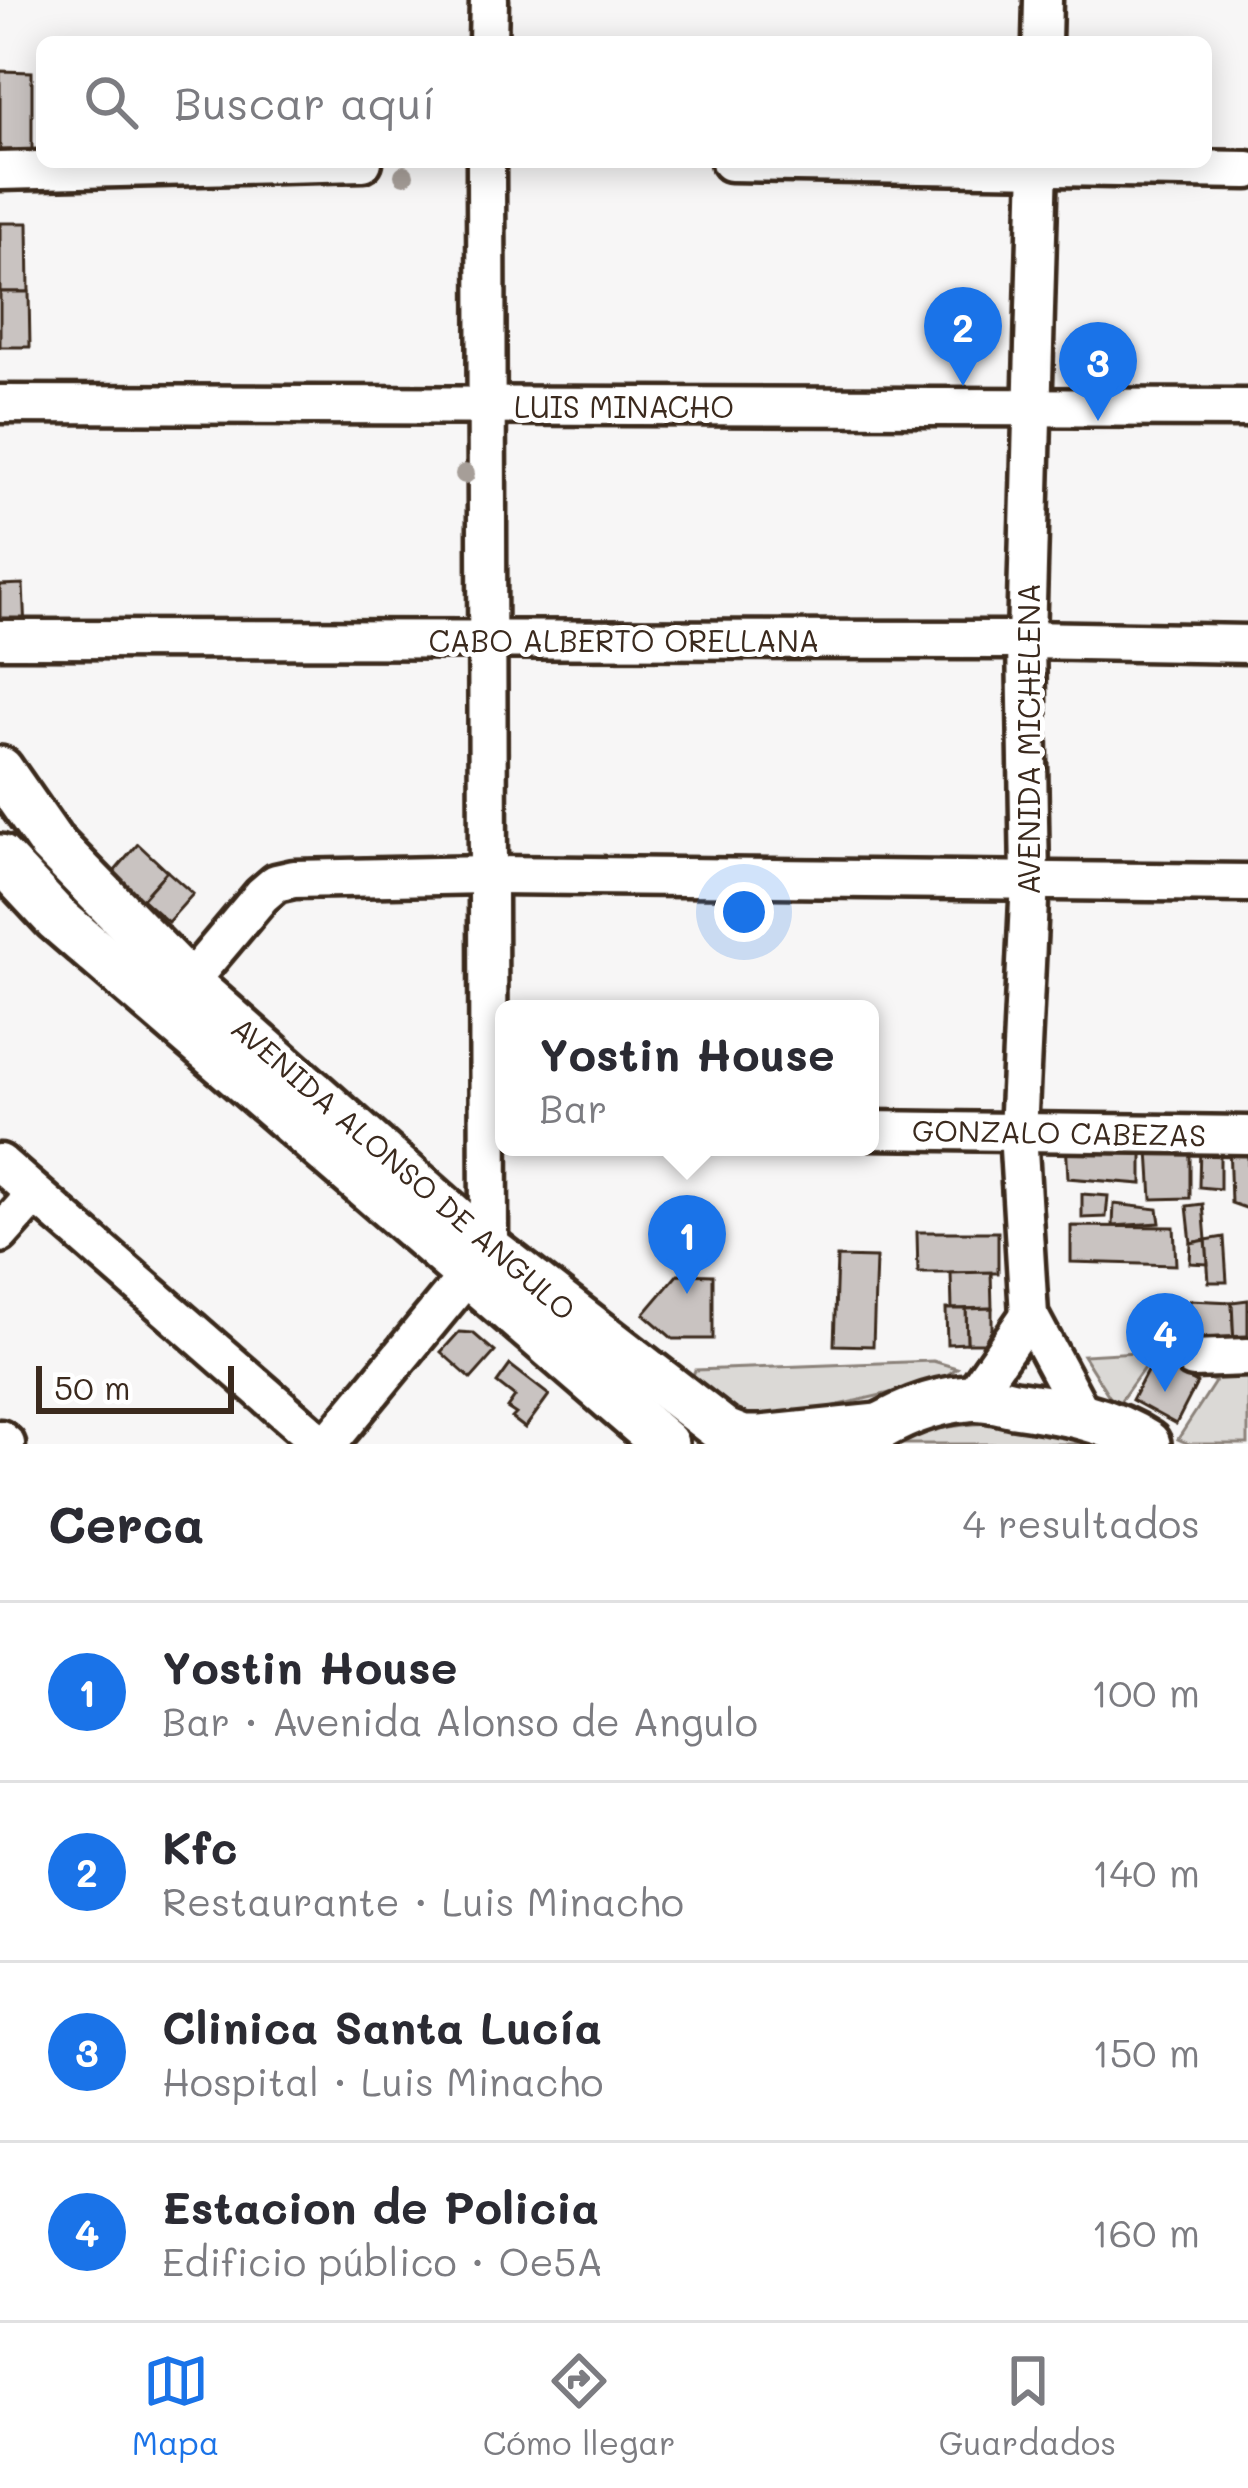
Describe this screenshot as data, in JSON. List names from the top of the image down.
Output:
{
  "streets": {
    "main road": ["AVENIDA ALONSO DE ANGULO"],
    "street": [
      "LUIS MINACHO",
      "CABO ALBERTO ORELLANA",
      "AVENIDA MICHELENA",
      "GONZALO CABEZAS"
    ]
  },
  "crossings": [
    ["LUIS MINACHO", "AVENIDA MICHELENA"],
    ["CABO ALBERTO ORELLANA", "AVENIDA MICHELENA"],
    ["AVENIDA MICHELENA", "GONZALO CABEZAS"]
  ],
  "scale_bar": "50 m",
  "page": {
    "search": "Buscar aquí",
    "pins": [
      "2",
      "3",
      "1",
      "4"
    ],
    "popup": ["Yostin House", "Bar"],
    "scale": "50 m",
    "heading": ["Cerca", "4 resultados"],
    "list": [
      {
        "mark": "1",
        "name": "Yostin House",
        "note": "Bar · Avenida Alonso de Angulo",
        "value": "100 m"
      },
      {
        "mark": "2",
        "name": "Kfc",
        "note": "Restaurante · Luis Minacho",
        "value": "140 m"
      },
      {
        "mark": "3",
        "name": "Clinica Santa Lucía",
        "note": "Hospital · Luis Minacho",
        "value": "150 m"
      },
      {
        "mark": "4",
        "name": "Estacion de Policia",
        "note": "Edificio público · Oe5A",
        "value": "160 m"
      }
    ],
    "nav": ["Mapa", "Cómo llegar", "Guardados"]
  }
}
